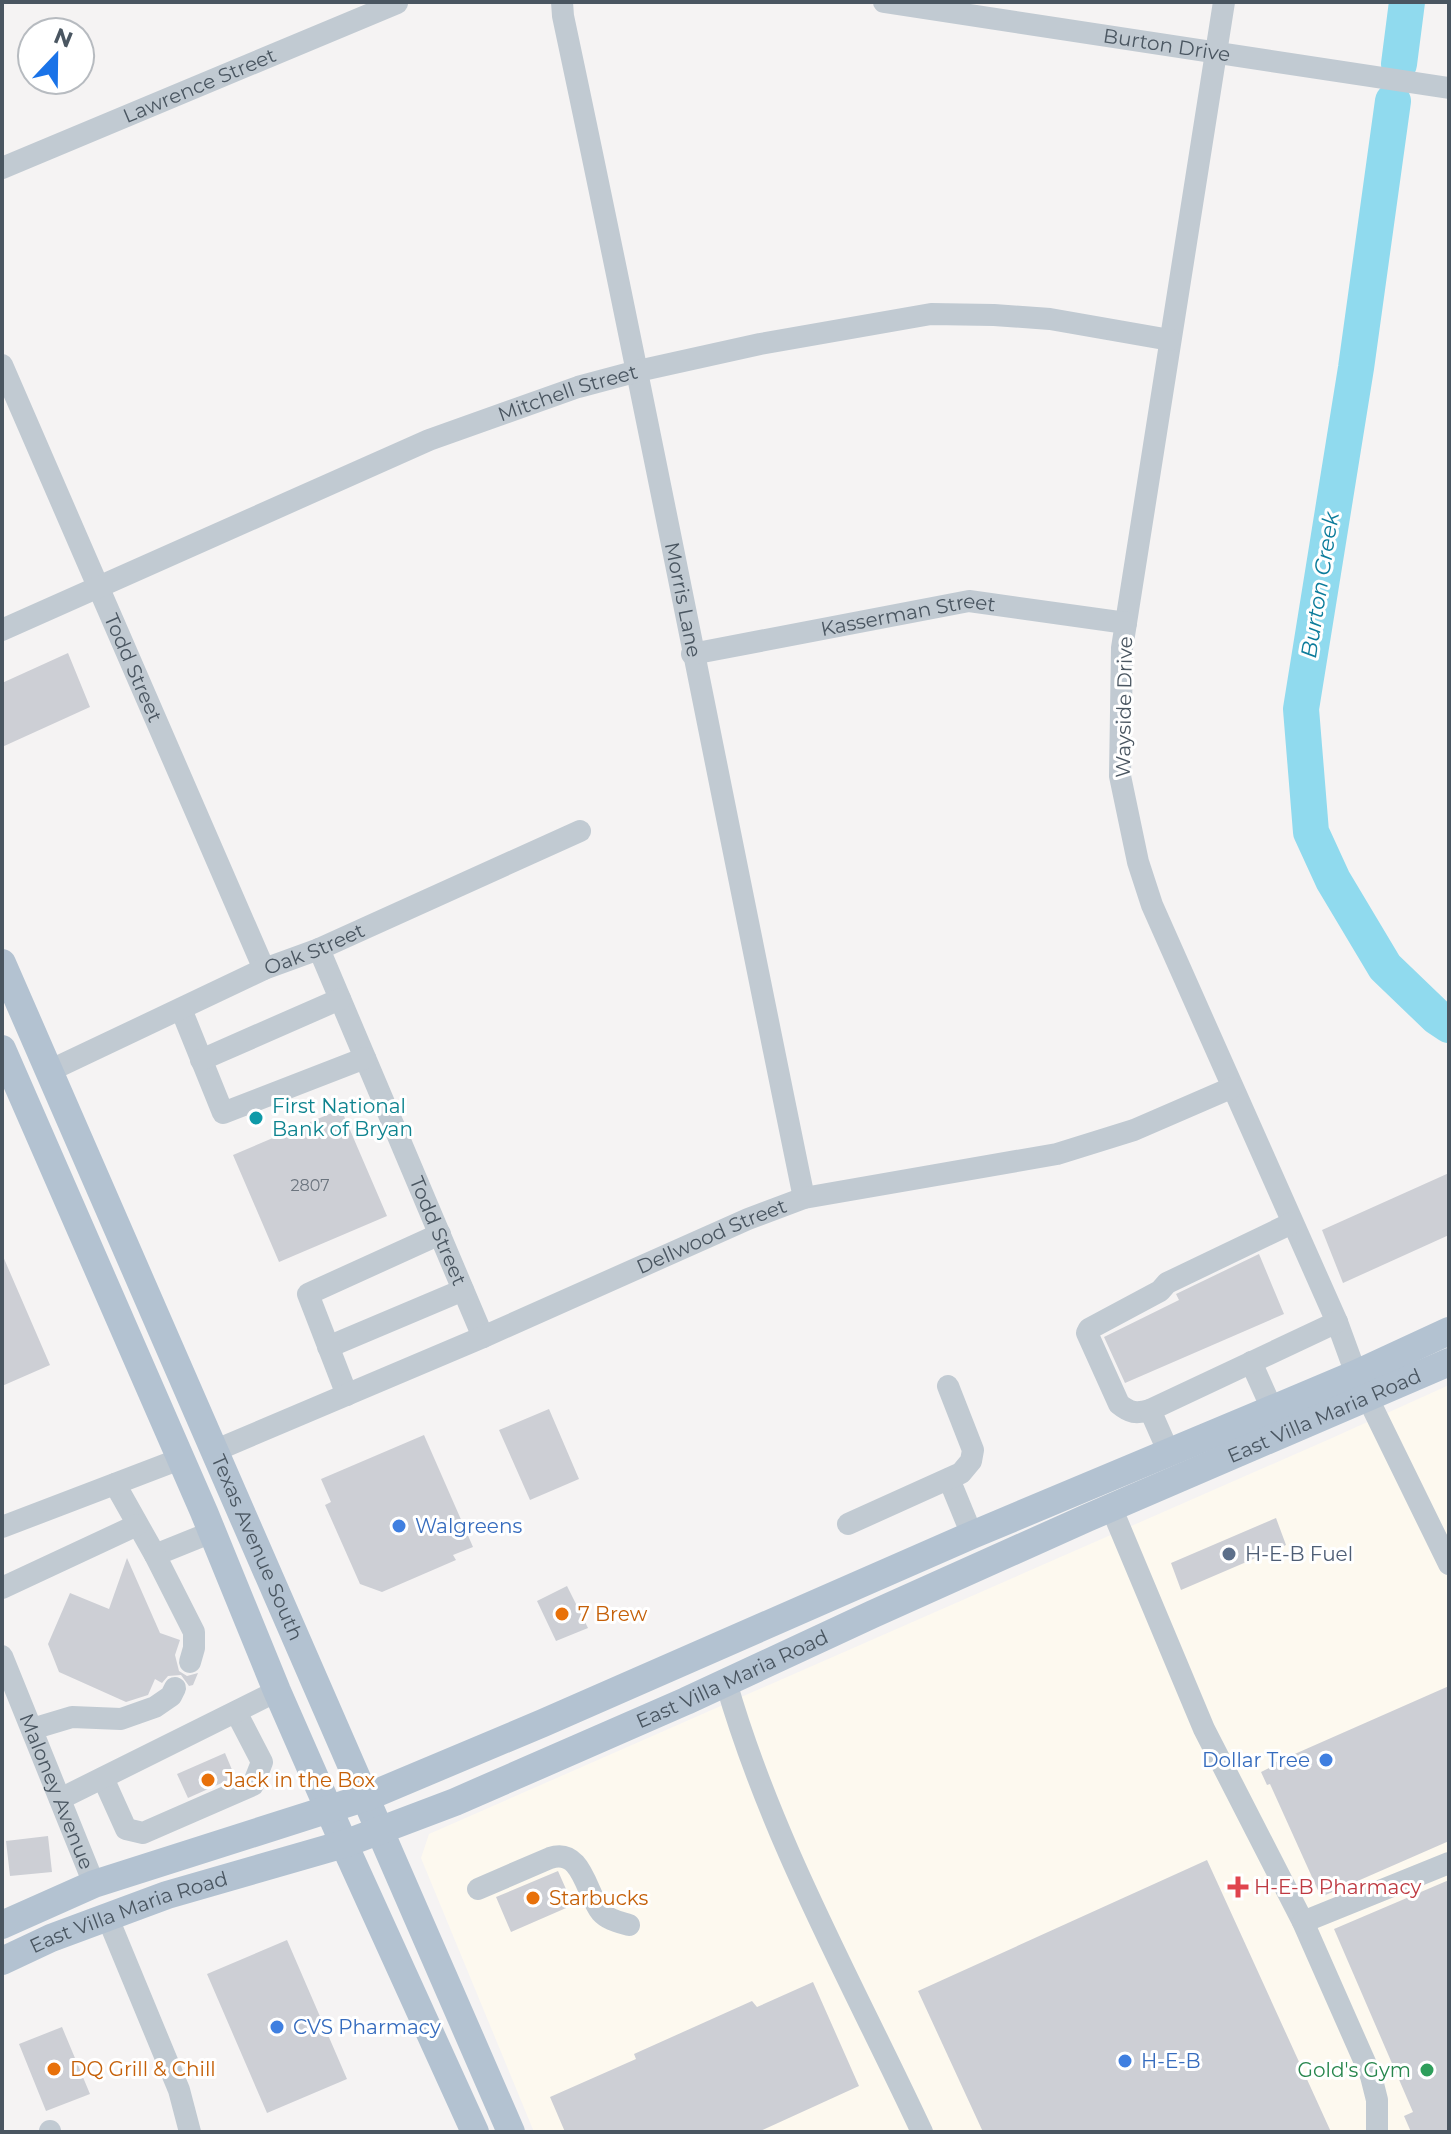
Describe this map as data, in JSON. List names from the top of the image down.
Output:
{
  "streets": {
    "main road": ["East Villa Maria Road", "Texas Avenue South"],
    "street": [
      "Burton Drive",
      "Lawrence Street",
      "Mitchell Street",
      "Morris Lane",
      "Kasserman Street",
      "Todd Street",
      "Wayside Drive",
      "Oak Street",
      "Dellwood Street",
      "Maloney Avenue"
    ]
  },
  "crossings": [
    ["Burton Drive", "Wayside Drive"],
    ["Mitchell Street", "Morris Lane"],
    ["Mitchell Street", "Todd Street"],
    ["Mitchell Street", "Wayside Drive"],
    ["Morris Lane", "Kasserman Street"],
    ["Morris Lane", "Dellwood Street"],
    ["Kasserman Street", "Wayside Drive"],
    ["Todd Street", "Oak Street"],
    ["Todd Street", "Dellwood Street"],
    ["Wayside Drive", "Dellwood Street"],
    ["Wayside Drive", "East Villa Maria Road"],
    ["Oak Street", "Texas Avenue South"],
    ["Dellwood Street", "Texas Avenue South"],
    ["East Villa Maria Road", "Texas Avenue South"],
    ["East Villa Maria Road", "Maloney Avenue"]
  ],
  "water": ["Burton Creek"],
  "places": {
    "other": [
      "First National Bank of Bryan",
      "Walgreens",
      "H-E-B Fuel",
      "7 Brew",
      "Dollar Tree",
      "Jack in the Box",
      "Starbucks",
      "CVS Pharmacy",
      "H-E-B",
      "DQ Grill & Chill",
      "Gold's Gym"
    ],
    "health": ["H-E-B Pharmacy"]
  },
  "house_numbers": ["2807"],
  "north": "top"
}
